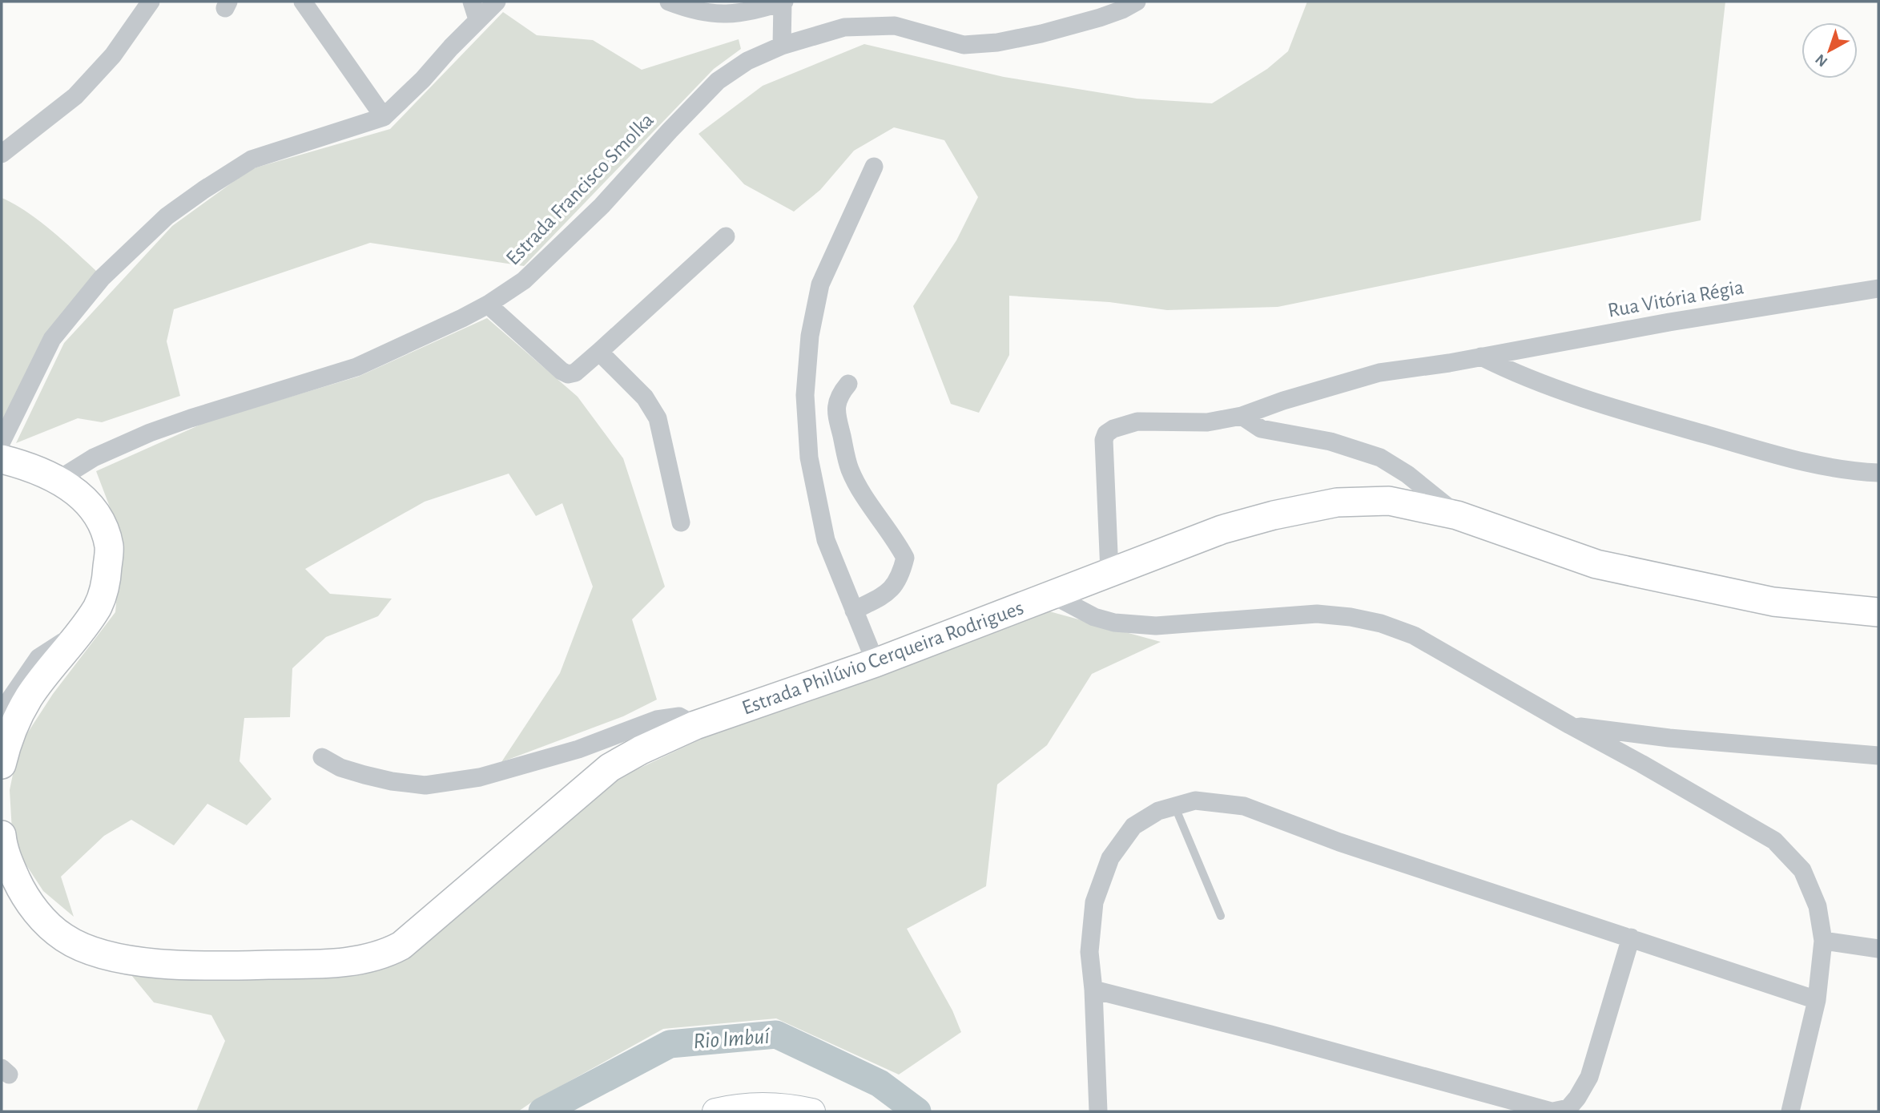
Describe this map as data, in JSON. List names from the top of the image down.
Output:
{
  "streets": {
    "main road": ["Estrada Philúvio Cerqueira Rodrigues"],
    "street": ["Estrada Francisco Smolka", "Rua Vitória Régia"]
  },
  "crossings": [
    ["Rua Vitória Régia", "Estrada Philúvio Cerqueira Rodrigues"]
  ],
  "water": ["Rio Imbuí"],
  "north": "bottom left"
}
